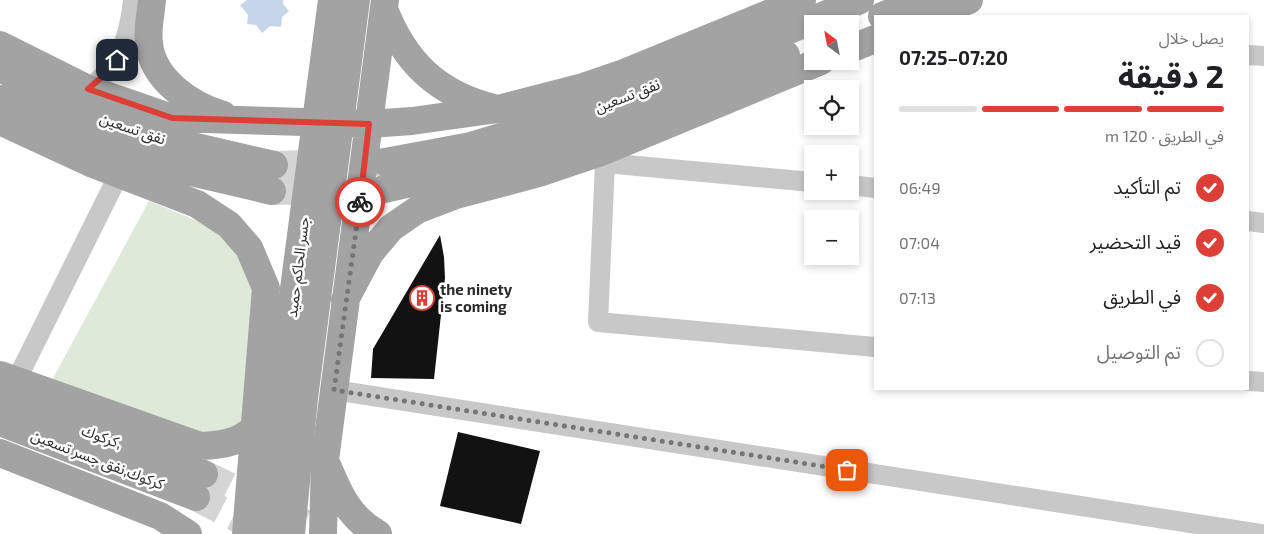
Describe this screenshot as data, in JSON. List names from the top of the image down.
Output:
{
  "streets": {
    "main road": [
      "نفق تسعين",
      "جسر الحاكم حميد",
      "كركوك,",
      "كركوك,نفق جسر تسعين"
    ]
  },
  "crossings": [
    ["كركوك,", "كركوك,نفق جسر تسعين"]
  ],
  "places": {
    "building": ["the ninety is coming"]
  },
  "north": "top left",
  "page": {
    "map_buttons": ["+", "−"],
    "heading": ["2 دقيقة", "يصل خلال", "07:20–07:25"],
    "bar": "في الطريق · 120 m",
    "list": [
      ["تم التأكيد", "06:49"],
      ["قيد التحضير", "07:04"],
      ["في الطريق", "07:13"],
      "تم التوصيل"
    ]
  }
}
